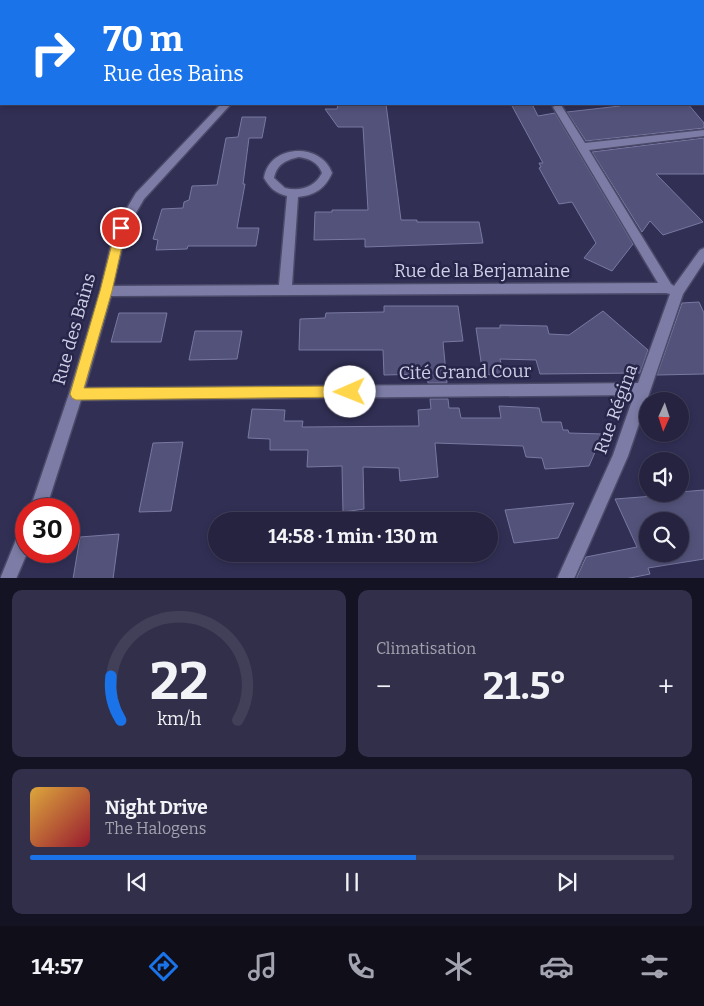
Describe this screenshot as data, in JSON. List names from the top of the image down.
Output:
{
  "streets": {
    "street": [
      "Rue de la Berjamaine",
      "Rue des Bains",
      "Cité Grand Cour",
      "Rue Régina"
    ]
  },
  "crossings": [
    ["Rue de la Berjamaine", "Rue des Bains"],
    ["Rue de la Berjamaine", "Rue Régina"],
    ["Rue des Bains", "Cité Grand Cour"],
    ["Cité Grand Cour", "Rue Régina"]
  ],
  "north": "bottom",
  "page": {
    "turn": ["70 m", "Rue des Bains"],
    "limit": "30",
    "trip": "14:58 · 1 min · 130 m",
    "tile": "Climatisation",
    "heat": ["−", "21.5°", "+"],
    "song": ["Night Drive", "The Halogens"],
    "tabs": "14:57",
    "gauge": ["22", "km/h"]
  }
}
